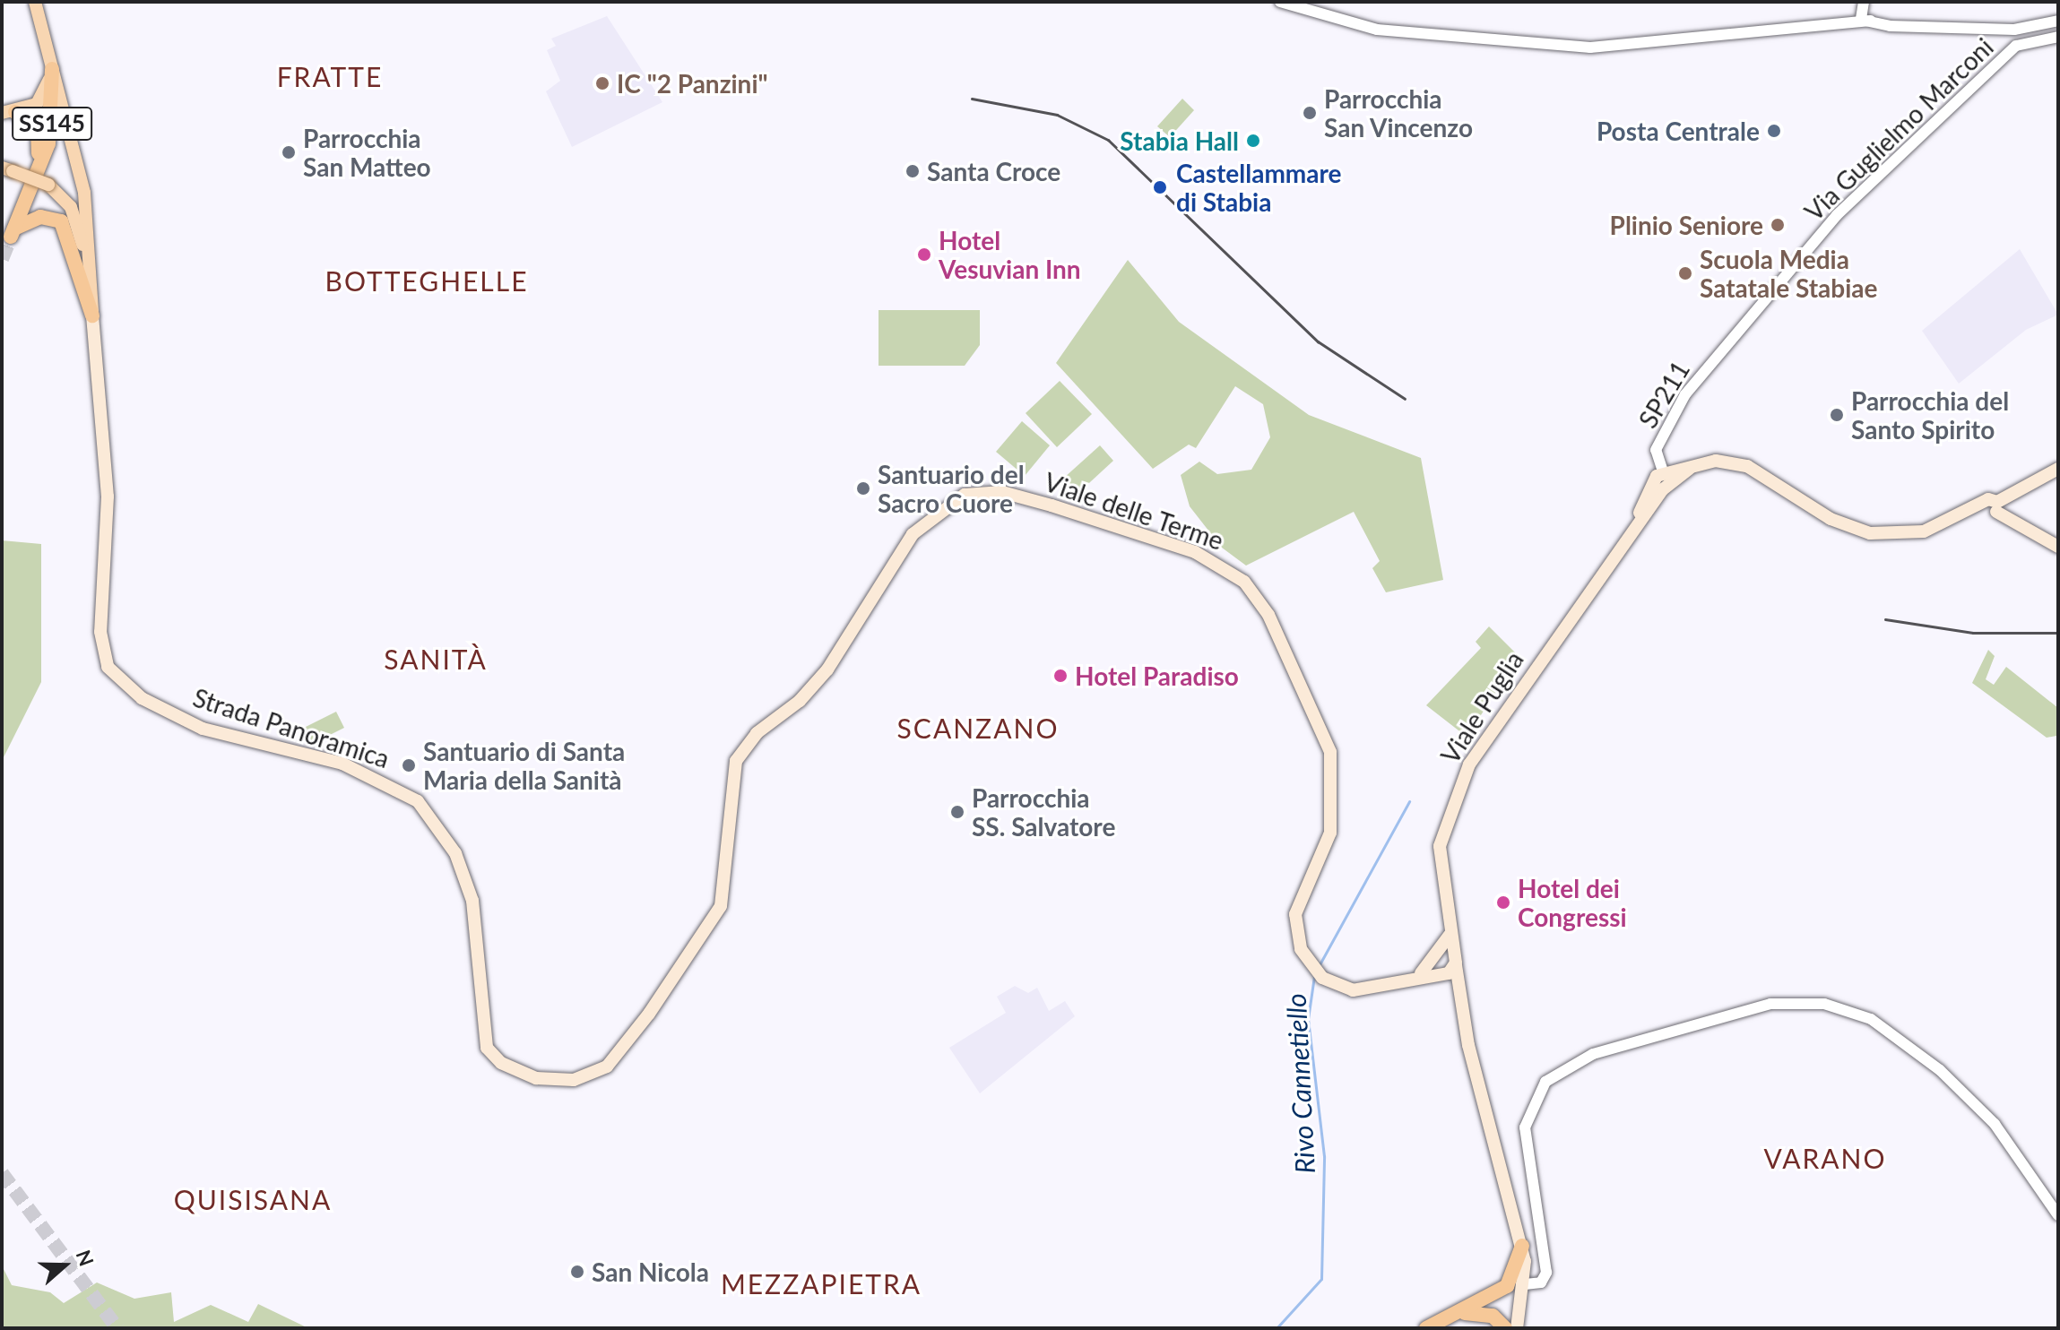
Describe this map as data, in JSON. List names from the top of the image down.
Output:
{
  "streets": {
    "highway": ["SS145"],
    "main road": ["Viale delle Terme", "Viale Puglia", "Strada Panoramica"],
    "street": ["Via Guglielmo Marconi", "SP211"]
  },
  "crossings": [
    ["SS145", "Strada Panoramica"],
    ["Via Guglielmo Marconi", "SP211"],
    ["SP211", "Viale Puglia"],
    ["Viale delle Terme", "Viale Puglia"],
    ["Viale delle Terme", "Strada Panoramica"]
  ],
  "districts": [
    "FRATTE",
    "BOTTEGHELLE",
    "SANITÀ",
    "SCANZANO",
    "VARANO",
    "QUISISANA",
    "MEZZAPIETRA"
  ],
  "water": ["Rivo Cannetiello"],
  "places": [
    "IC \"2 Panzini\"",
    "Parrocchia San Vincenzo",
    "Posta Centrale",
    "Stabia Hall",
    "Parrocchia San Matteo",
    "Santa Croce",
    "Castellammare di Stabia",
    "Plinio Seniore",
    "Hotel Vesuvian Inn",
    "Scuola Media Satatale Stabiae",
    "Parrocchia del Santo Spirito",
    "Santuario del Sacro Cuore",
    "Hotel Paradiso",
    "Santuario di Santa Maria della Sanità",
    "Parrocchia SS. Salvatore",
    "Hotel dei Congressi",
    "San Nicola"
  ],
  "north": "right"
}
